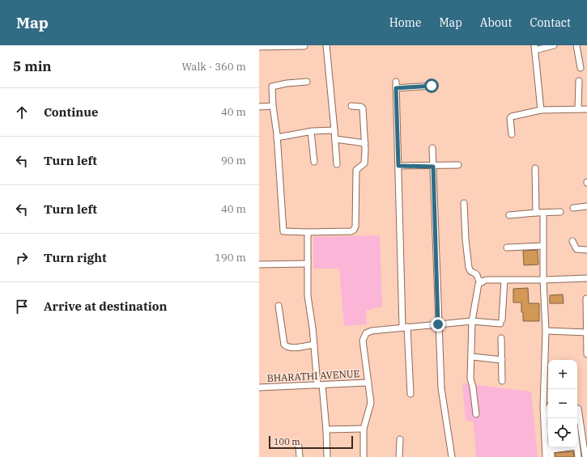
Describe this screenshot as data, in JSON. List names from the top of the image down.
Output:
{
  "streets": {
    "street": ["BHARATHI AVENUE"]
  },
  "scale_bar": "100 m",
  "page": {
    "header": "Map",
    "nav": [
      "Home",
      "Map",
      "About",
      "Contact"
    ],
    "heading": ["5 min", "Walk · 360 m"],
    "list": [
      ["Continue", "40 m"],
      ["Turn left", "90 m"],
      ["Turn left", "40 m"],
      ["Turn right", "190 m"],
      "Arrive at destination"
    ],
    "map_buttons": ["+", "−"],
    "scale": "100 m"
  }
}
